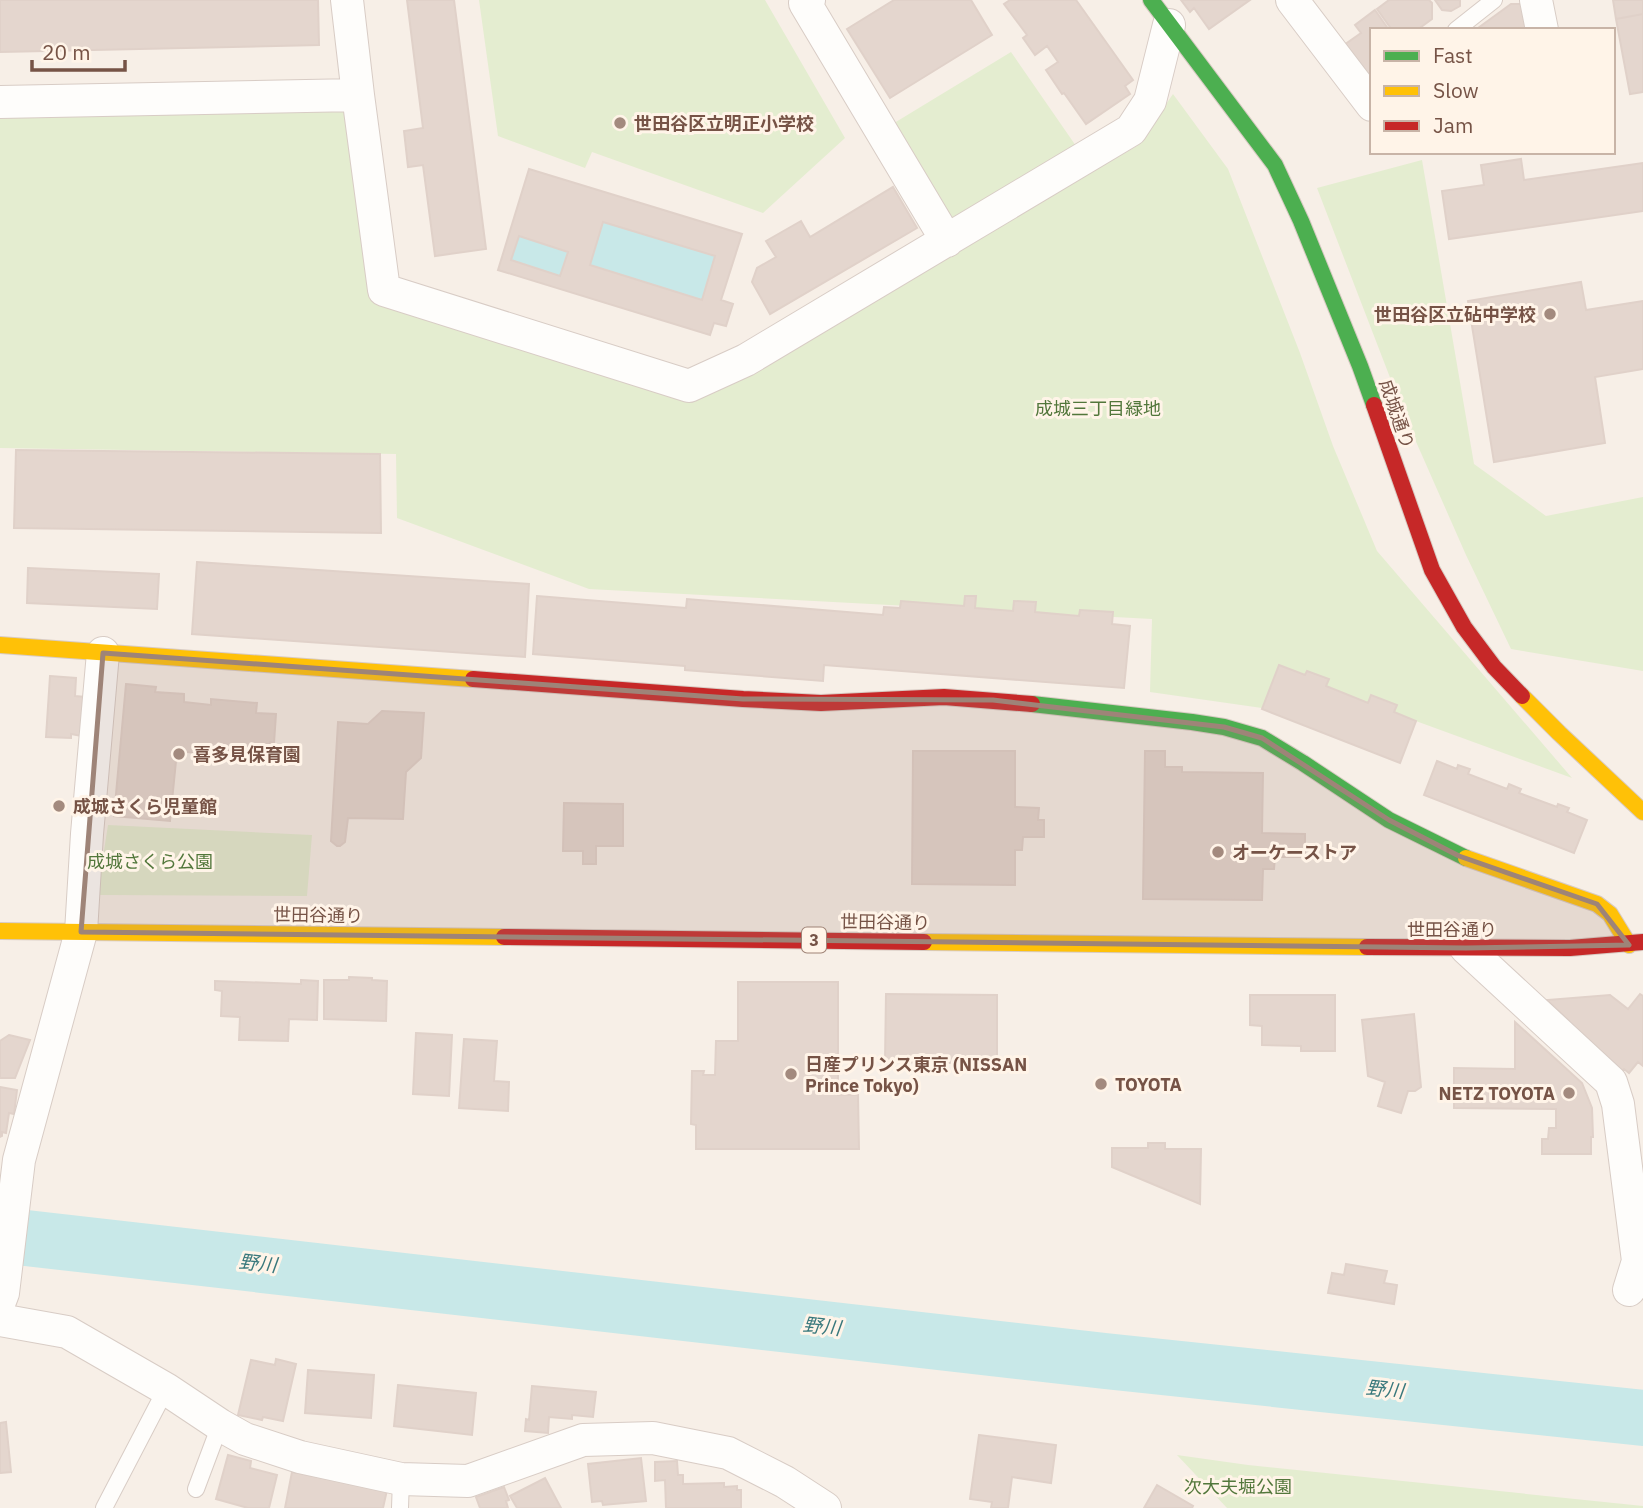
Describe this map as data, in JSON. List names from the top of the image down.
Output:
{
  "streets": {
    "street": ["成城通り", "世田谷通り", "3"]
  },
  "water": ["野川"],
  "parks": ["成城三丁目緑地", "成城さくら公園", "次大夫堀公園"],
  "places": [
    "世田谷区立明正小学校",
    "世田谷区立砧中学校",
    "喜多見保育園",
    "成城さくら児童館",
    "オーケーストア",
    "日産プリンス東京 (NISSAN Prince Tokyo)",
    "TOYOTA",
    "NETZ TOYOTA"
  ],
  "legend": ["Fast", "Slow", "Jam"],
  "scale_bar": "20 m"
}
